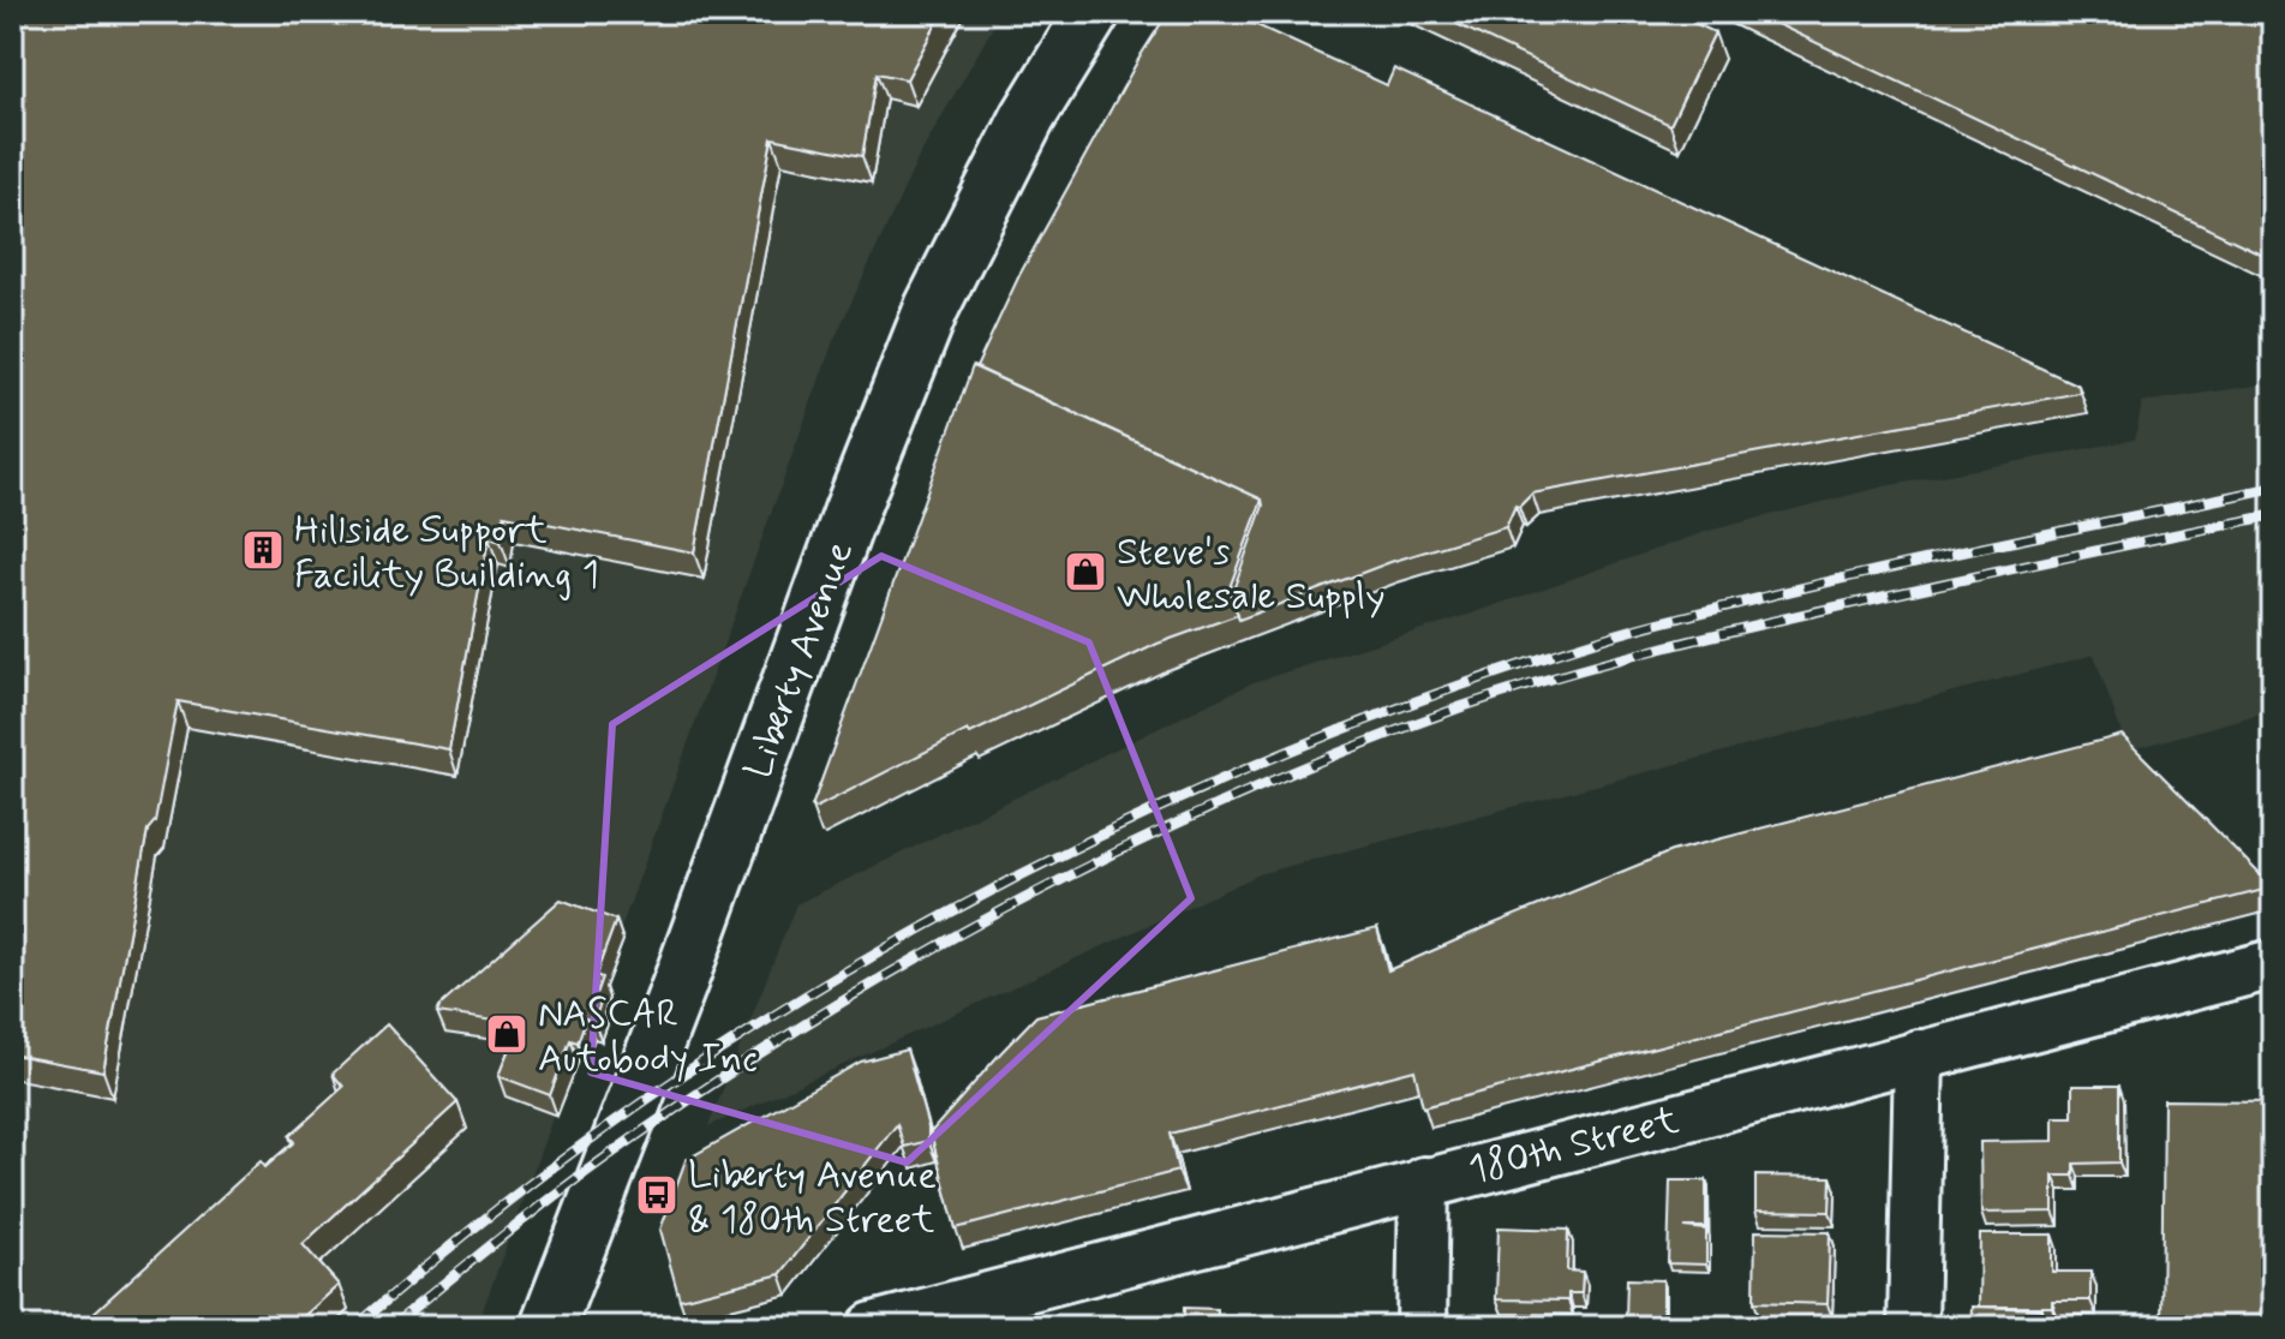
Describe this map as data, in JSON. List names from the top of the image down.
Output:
{
  "streets": {
    "main road": ["Liberty Avenue"],
    "street": ["180th Street"]
  },
  "places": {
    "building": ["Hillside Support Facility Building 1"],
    "shop": ["Steve's Wholesale Supply", "NASCAR Autobody Inc"],
    "bus stop": ["Liberty Avenue & 180th Street"]
  }
}
